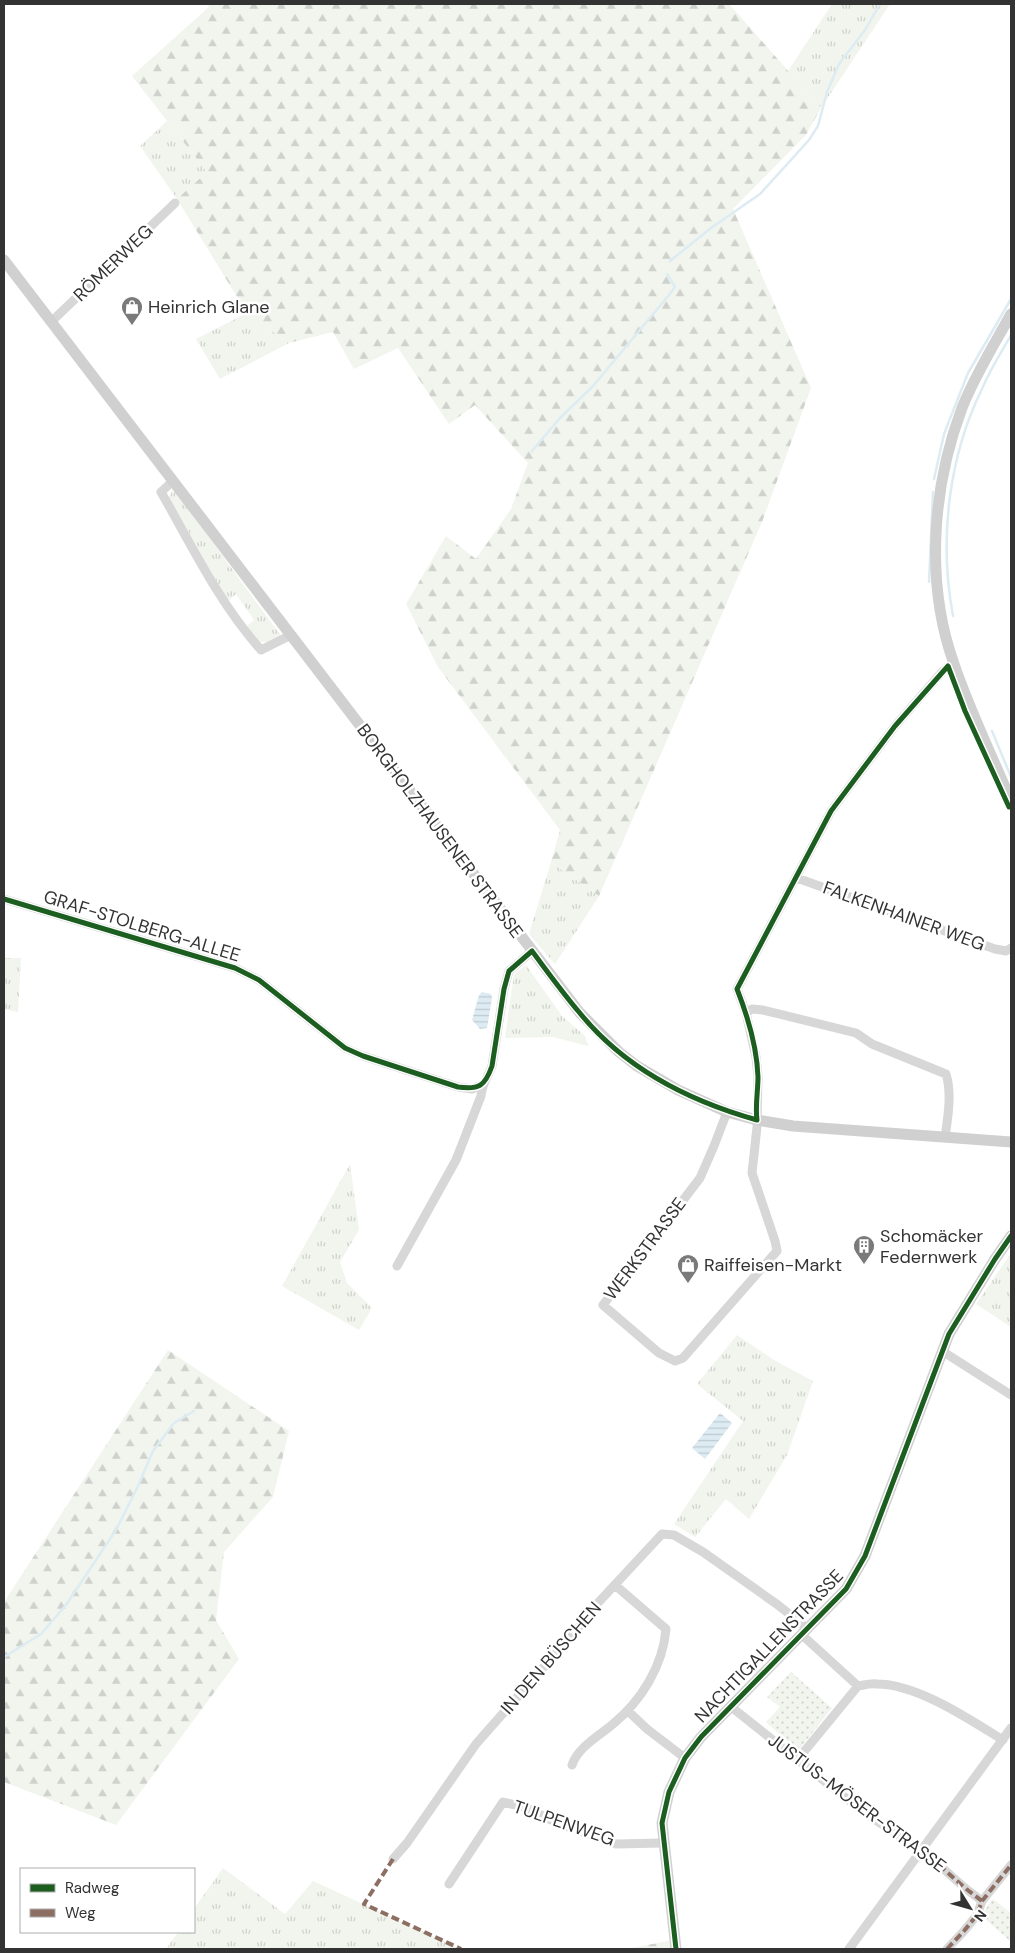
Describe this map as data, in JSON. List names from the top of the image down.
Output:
{
  "streets": {
    "main road": ["BORGHOLZHAUSENER STRASSE", "NACHTIGALLENSTRASSE"],
    "street": [
      "RÖMERWEG",
      "FALKENHAINER WEG",
      "GRAF-STOLBERG-ALLEE",
      "WERKSTRASSE",
      "IN DEN BÜSCHEN",
      "JUSTUS-MÖSER-STRASSE",
      "TULPENWEG"
    ]
  },
  "crossings": [
    ["RÖMERWEG", "BORGHOLZHAUSENER STRASSE"],
    ["BORGHOLZHAUSENER STRASSE", "WERKSTRASSE"],
    ["NACHTIGALLENSTRASSE", "JUSTUS-MÖSER-STRASSE"],
    ["NACHTIGALLENSTRASSE", "TULPENWEG"]
  ],
  "places": {
    "shop": ["Heinrich Glane", "Raiffeisen-Markt"],
    "building": ["Schomäcker Federnwerk"]
  },
  "legend": ["Radweg", "Weg"],
  "north": "bottom right"
}
